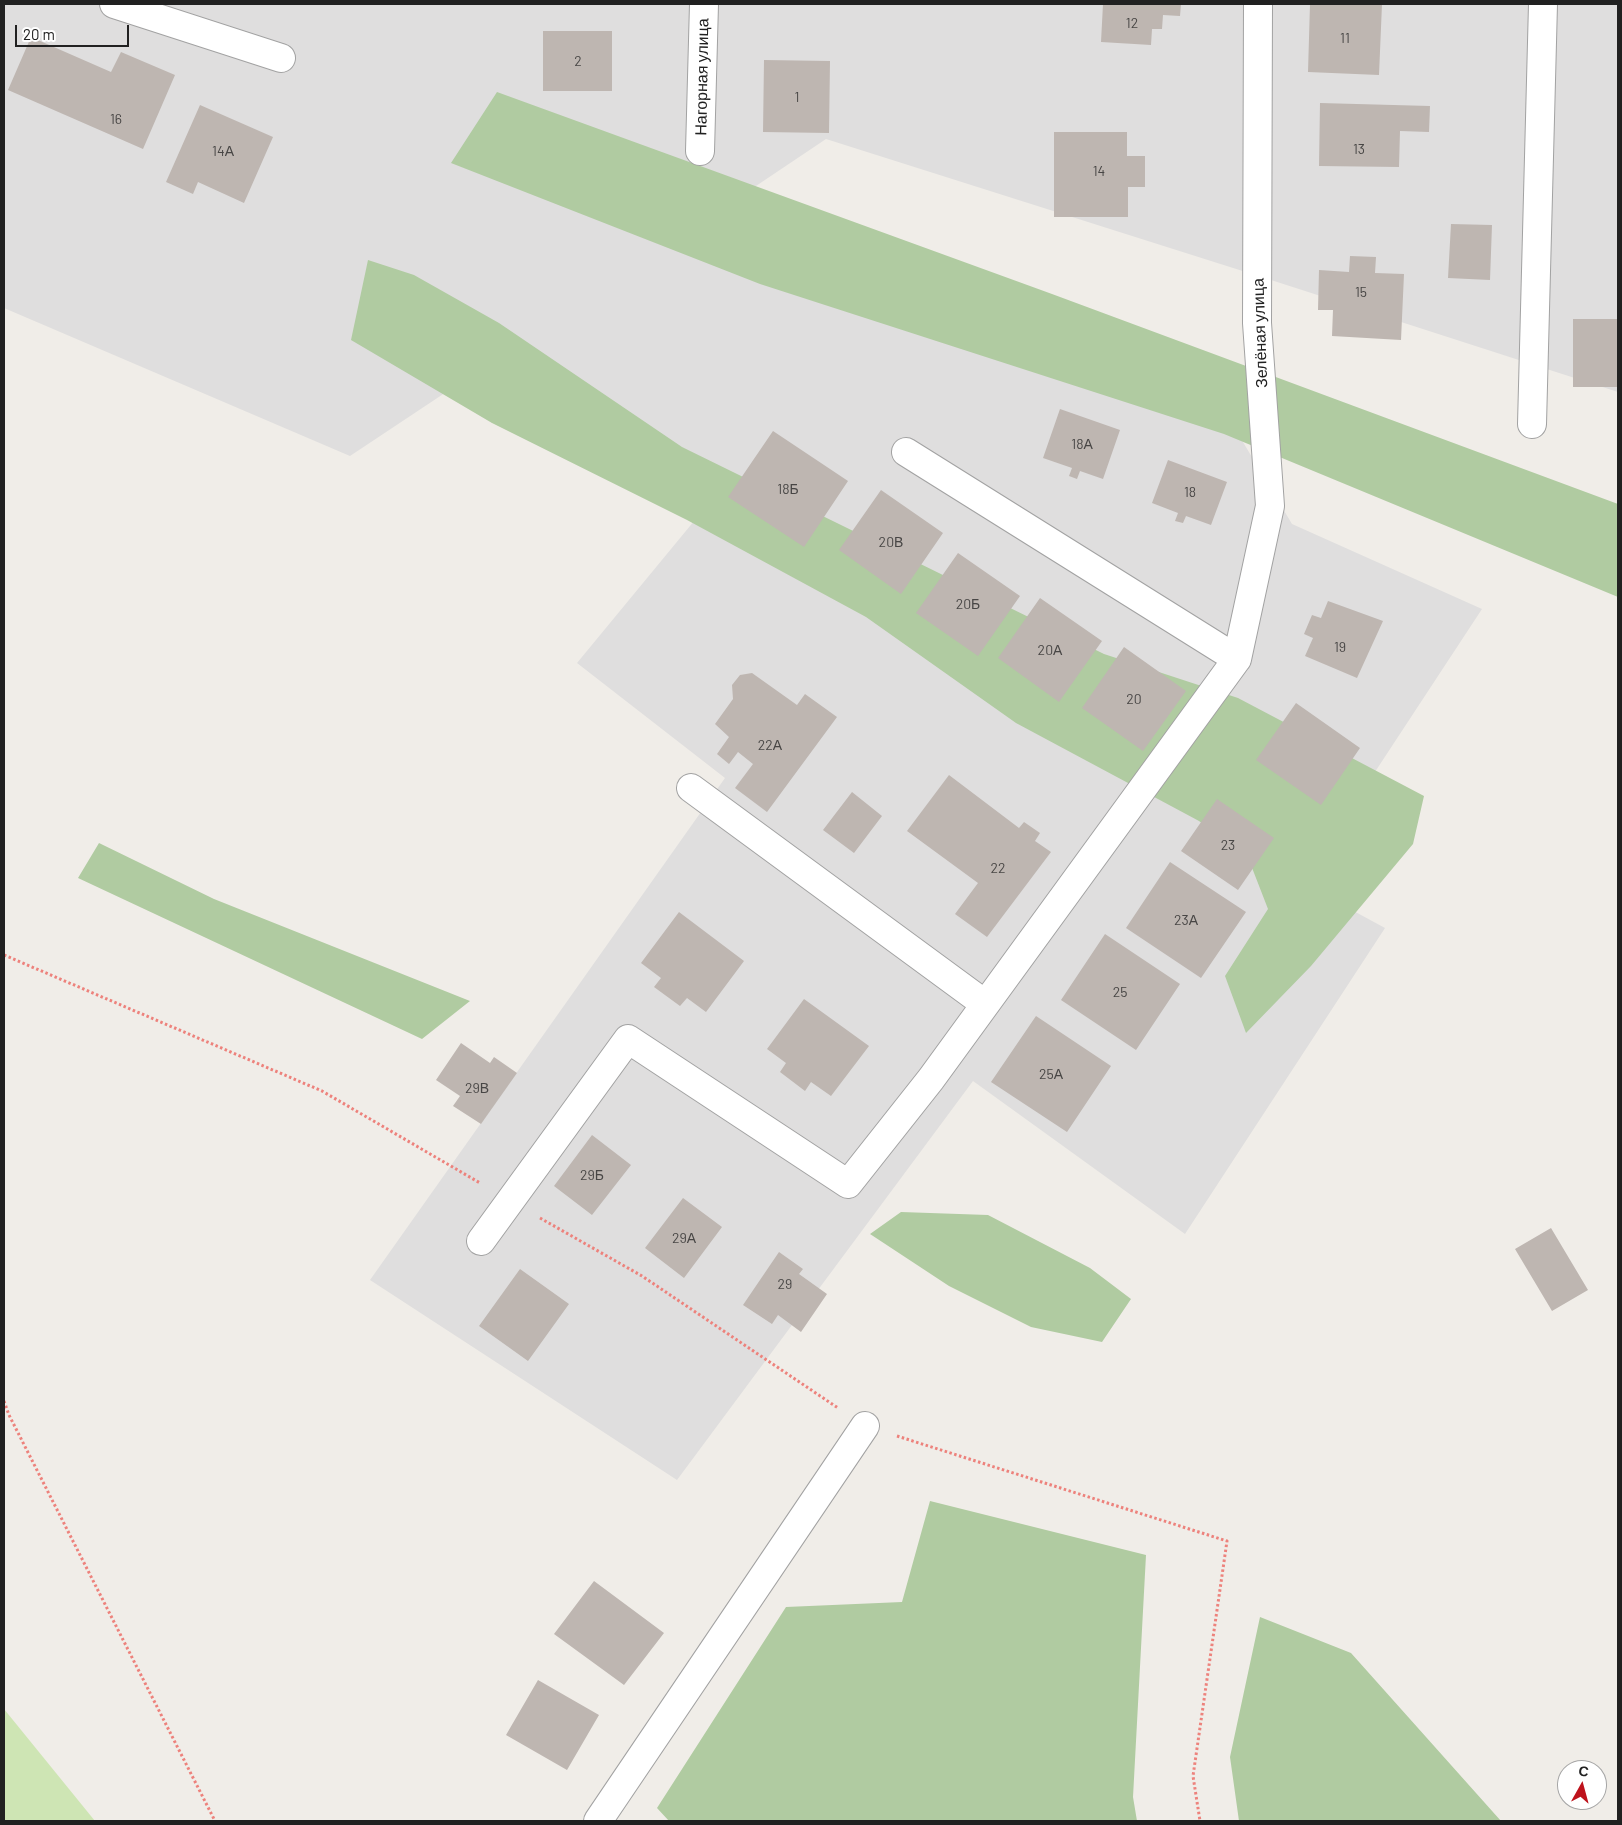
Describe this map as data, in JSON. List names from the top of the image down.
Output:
{
  "streets": {
    "street": ["Нагорная улица", "Зелёная улица"]
  },
  "house_numbers": [
    "12",
    "11",
    "2",
    "1",
    "16",
    "13",
    "14А",
    "14",
    "15",
    "18А",
    "18Б",
    "18",
    "20В",
    "20Б",
    "19",
    "20А",
    "20",
    "22А",
    "23",
    "22",
    "23А",
    "25",
    "25А",
    "29В",
    "29Б",
    "29А",
    "29"
  ],
  "scale_bar": "20 m",
  "north": "top"
}
